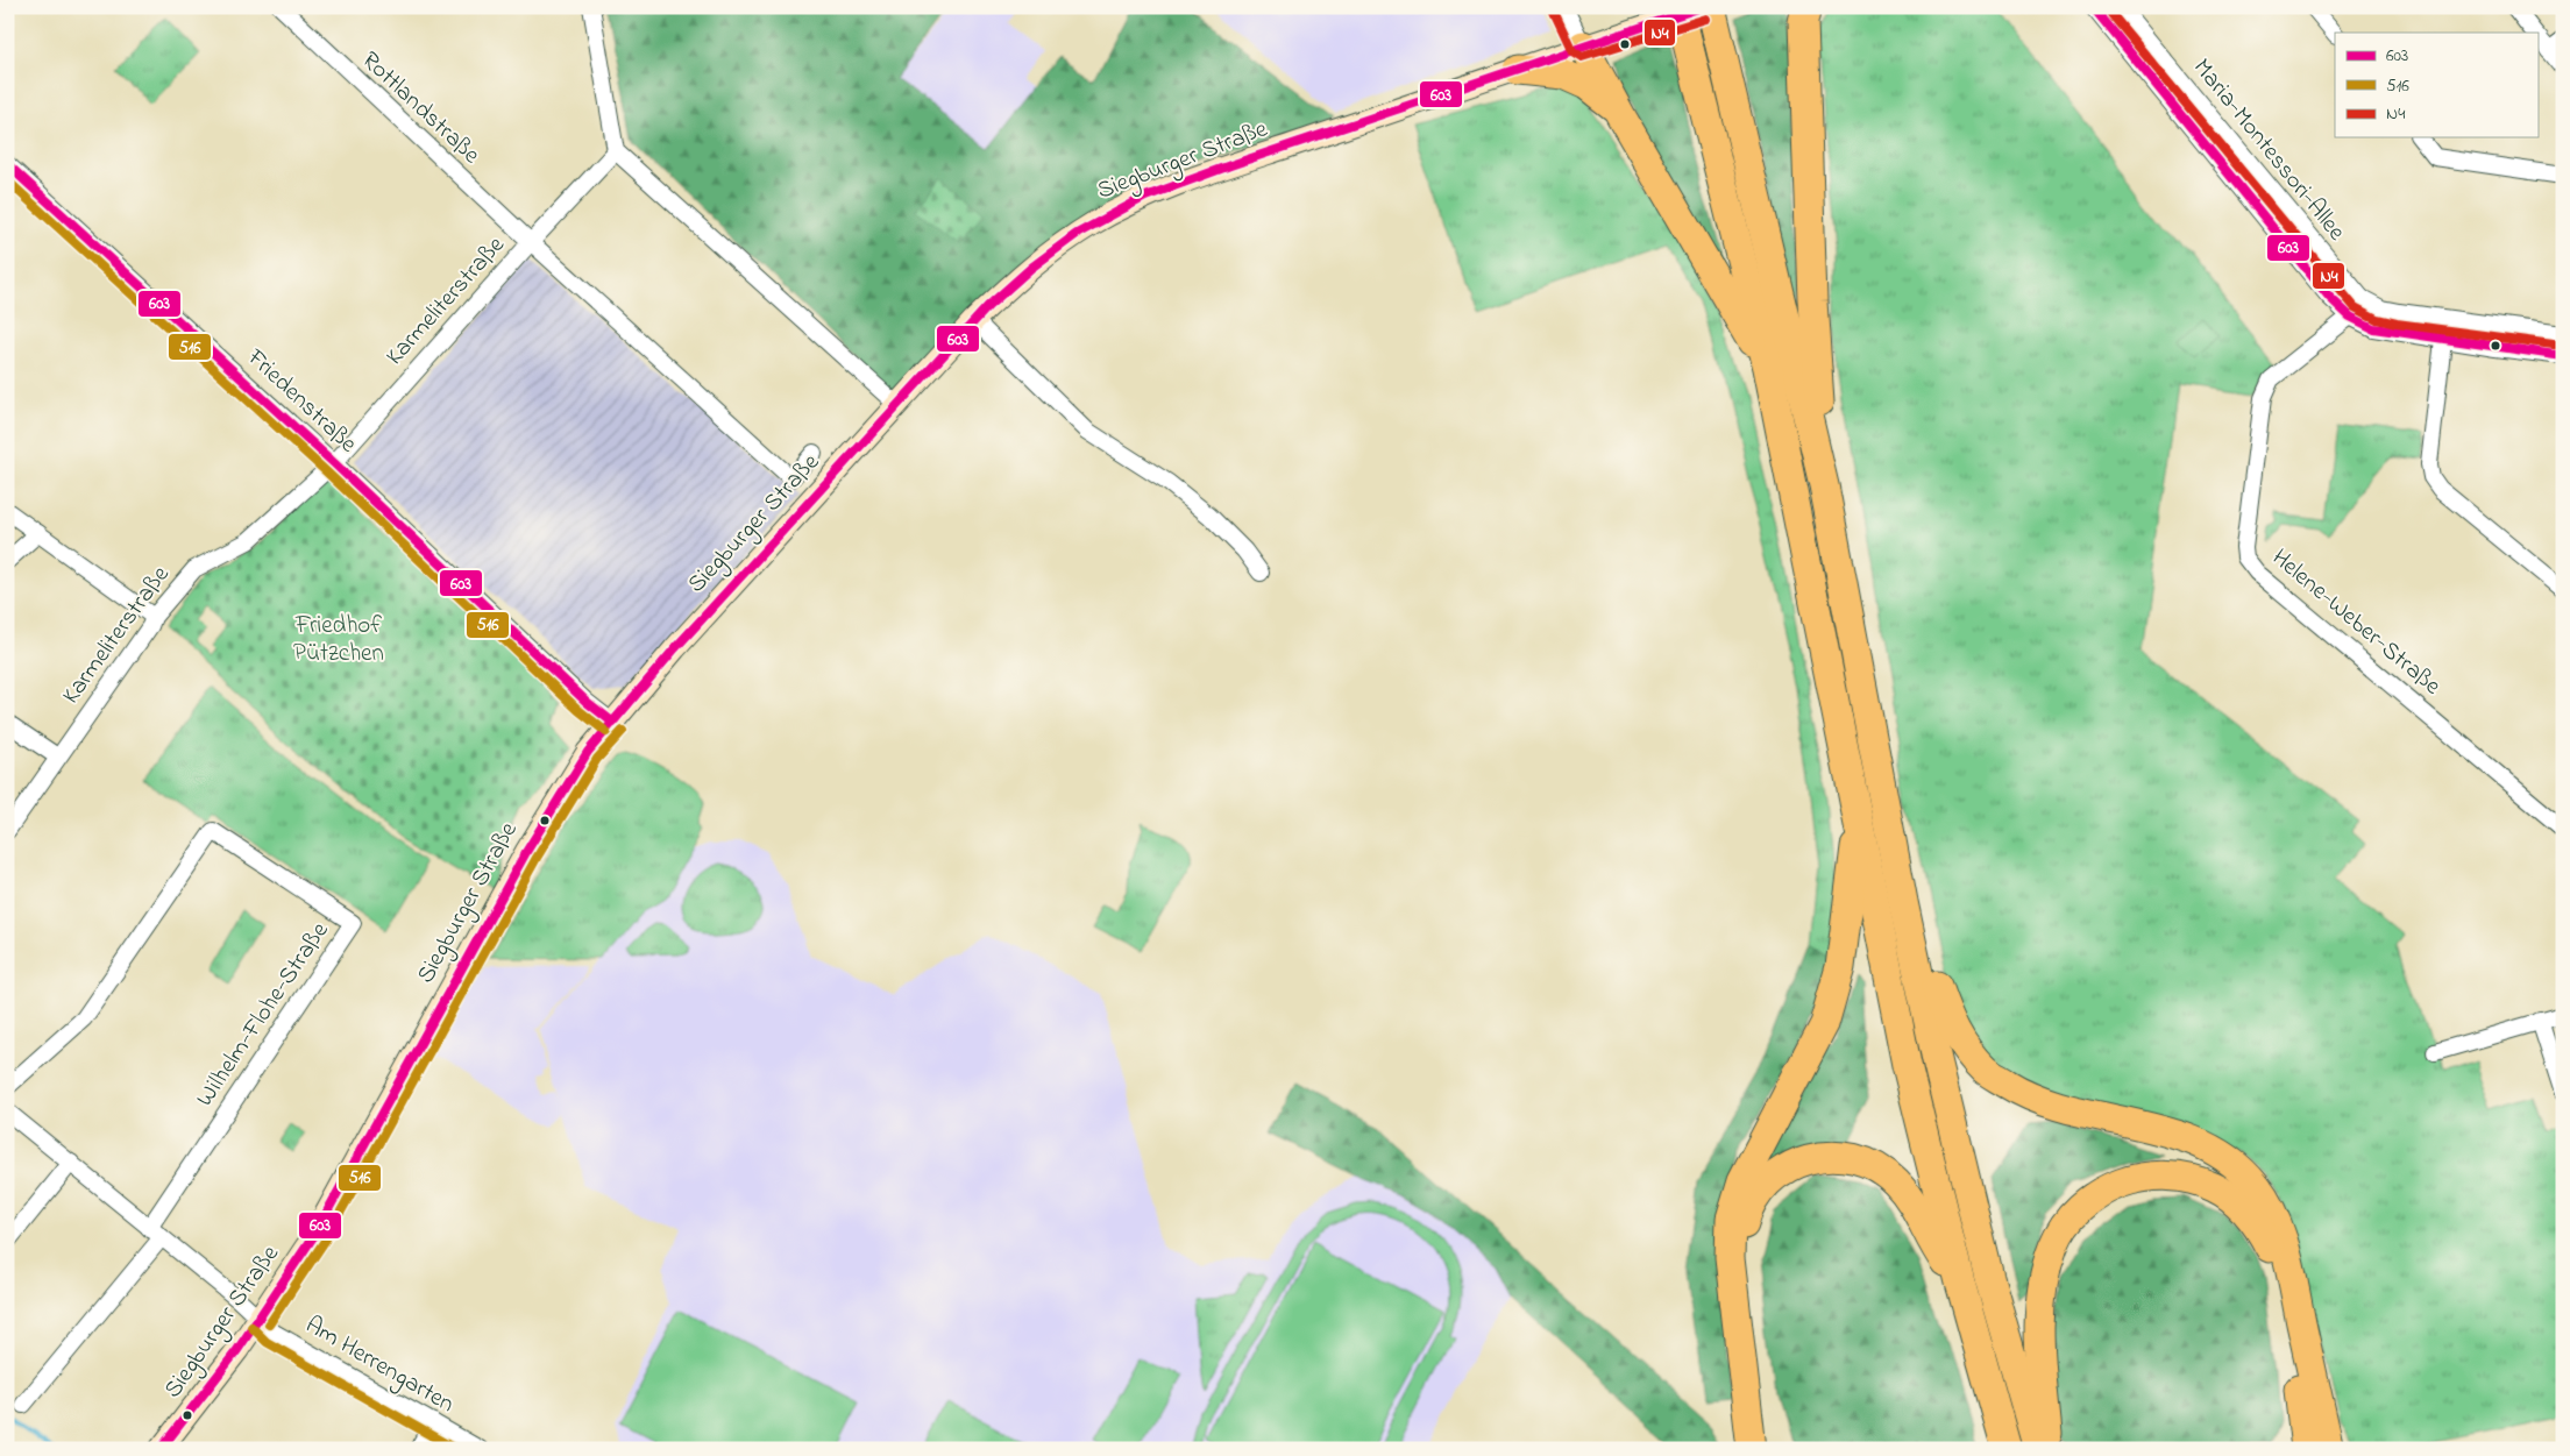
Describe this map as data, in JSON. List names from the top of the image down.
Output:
{
  "streets": {
    "main road": ["Siegburger Straße"],
    "street": [
      "Rottlandstraße",
      "Maria-Montessori-Allee",
      "Karmeliterstraße",
      "Friedenstraße",
      "Helene-Weber-Straße",
      "Wilhelm-Flohe-Straße",
      "Am Herrengarten"
    ]
  },
  "crossings": [
    ["Rottlandstraße", "Karmeliterstraße"],
    ["Maria-Montessori-Allee", "Helene-Weber-Straße"],
    ["Siegburger Straße", "Friedenstraße"],
    ["Siegburger Straße", "Am Herrengarten"],
    ["Karmeliterstraße", "Friedenstraße"],
    ["Wilhelm-Flohe-Straße", "Am Herrengarten"]
  ],
  "parks": ["Friedhof Pützchen"],
  "lines": ["transit line 603", "transit line N4", "transit line 516"],
  "legend": ["603", "516", "N4"]
}
